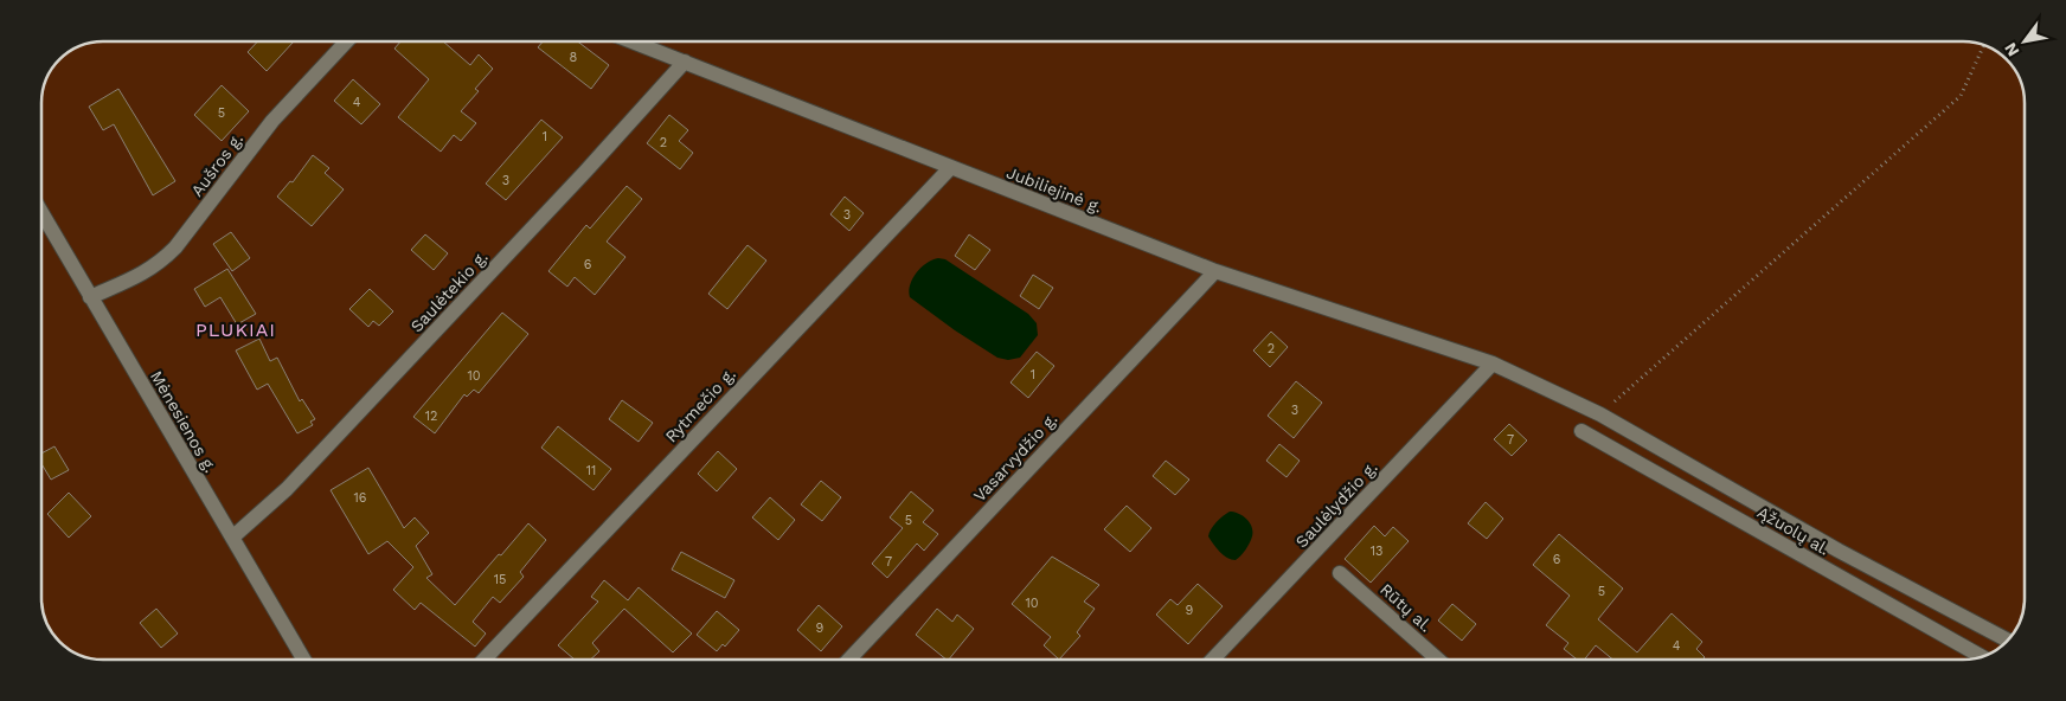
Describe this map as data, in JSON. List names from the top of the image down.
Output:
{
  "streets": {
    "street": [
      "Aušros g.",
      "Jubiliejinė g.",
      "Saulėtekio g.",
      "Rytmečio g.",
      "Mėnesienos g.",
      "Vasarvydžio g.",
      "Saulėlydžio g.",
      "Ąžuolų al.",
      "Rūtų al."
    ]
  },
  "crossings": [
    ["Aušros g.", "Mėnesienos g."],
    ["Jubiliejinė g.", "Saulėtekio g."],
    ["Jubiliejinė g.", "Rytmečio g."],
    ["Jubiliejinė g.", "Vasarvydžio g."],
    ["Jubiliejinė g.", "Saulėlydžio g."],
    ["Saulėtekio g.", "Mėnesienos g."]
  ],
  "districts": ["PLUKIAI"],
  "house_numbers": [
    "8",
    "4",
    "5",
    "1",
    "2",
    "3",
    "3",
    "6",
    "2",
    "1",
    "10",
    "3",
    "12",
    "7",
    "11",
    "16",
    "5",
    "13",
    "6",
    "7",
    "15",
    "5",
    "10",
    "9",
    "9",
    "4"
  ],
  "north": "bottom left"
}
